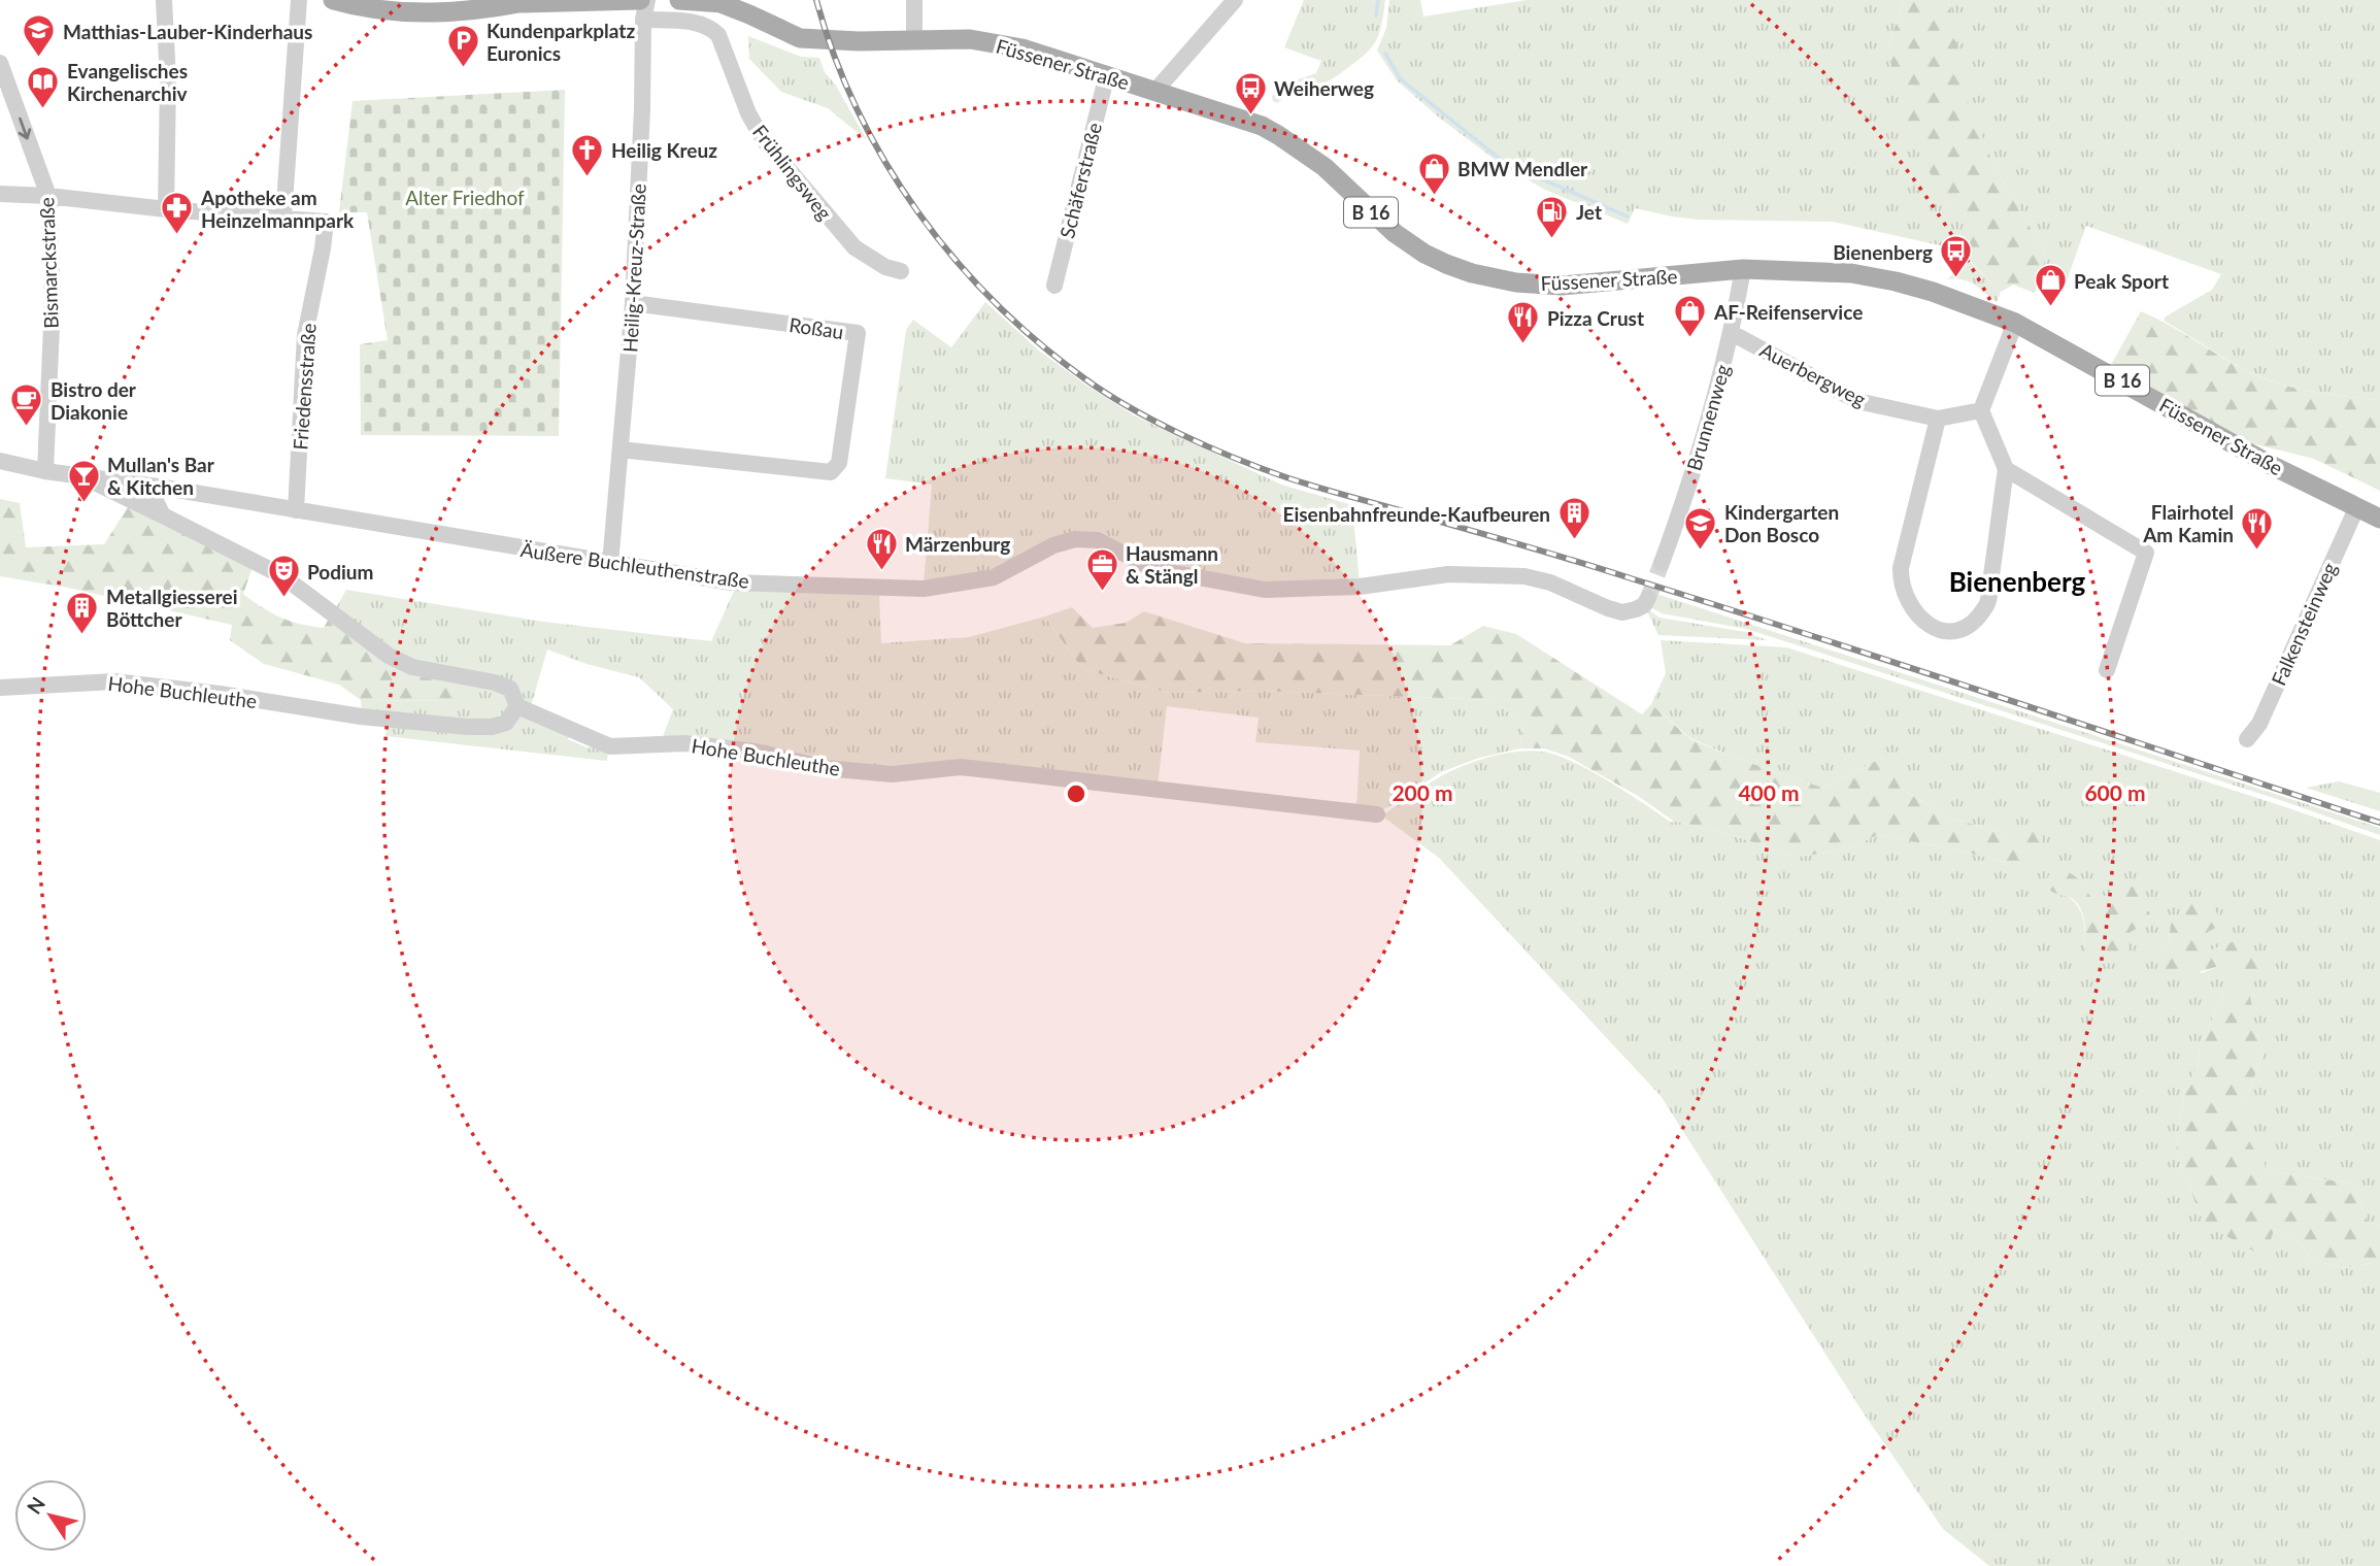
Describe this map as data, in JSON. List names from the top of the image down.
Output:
{
  "streets": {
    "main road": ["Füssener Straße", "B 16"],
    "street": [
      "Frühlingsweg",
      "Schäferstraße",
      "Bismarckstraße",
      "Heilig-Kreuz-Straße",
      "Roßau",
      "Auerbergweg",
      "Friedensstraße",
      "Brunnenweg",
      "Äußere Buchleuthenstraße",
      "Falkensteinweg",
      "Hohe Buchleuthe"
    ]
  },
  "crossings": [
    ["Füssener Straße", "Schäferstraße"],
    ["Füssener Straße", "Brunnenweg"],
    ["Füssener Straße", "Falkensteinweg"],
    ["Frühlingsweg", "Heilig-Kreuz-Straße"],
    ["Bismarckstraße", "Äußere Buchleuthenstraße"],
    ["Heilig-Kreuz-Straße", "Roßau"],
    ["Heilig-Kreuz-Straße", "Äußere Buchleuthenstraße"],
    ["Auerbergweg", "Brunnenweg"],
    ["Friedensstraße", "Äußere Buchleuthenstraße"]
  ],
  "districts": ["Bienenberg"],
  "parks": ["Alter Friedhof"],
  "places": {
    "school or university": ["Matthias-Lauber-Kinderhaus", "Kindergarten Don Bosco"],
    "parking": ["Kundenparkplatz Euronics"],
    "library": ["Evangelisches Kirchenarchiv"],
    "bus stop": ["Weiherweg", "Bienenberg"],
    "church": ["Heilig Kreuz"],
    "shop": ["BMW Mendler", "Peak Sport", "AF-Reifenservice"],
    "pharmacy": ["Apotheke am Heinzelmannpark"],
    "fuel station": ["Jet"],
    "restaurant": ["Pizza Crust", "Flairhotel Am Kamin", "Märzenburg"],
    "cafe": ["Bistro der Diakonie"],
    "bar": ["Mullan's Bar & Kitchen"],
    "building": ["Eisenbahnfreunde-Kaufbeuren", "Metallgiesserei Böttcher"],
    "office": ["Hausmann & Stängl"],
    "theatre": ["Podium"]
  },
  "north": "top left",
  "rings": ["200 m", "400 m", "600 m"]
}
